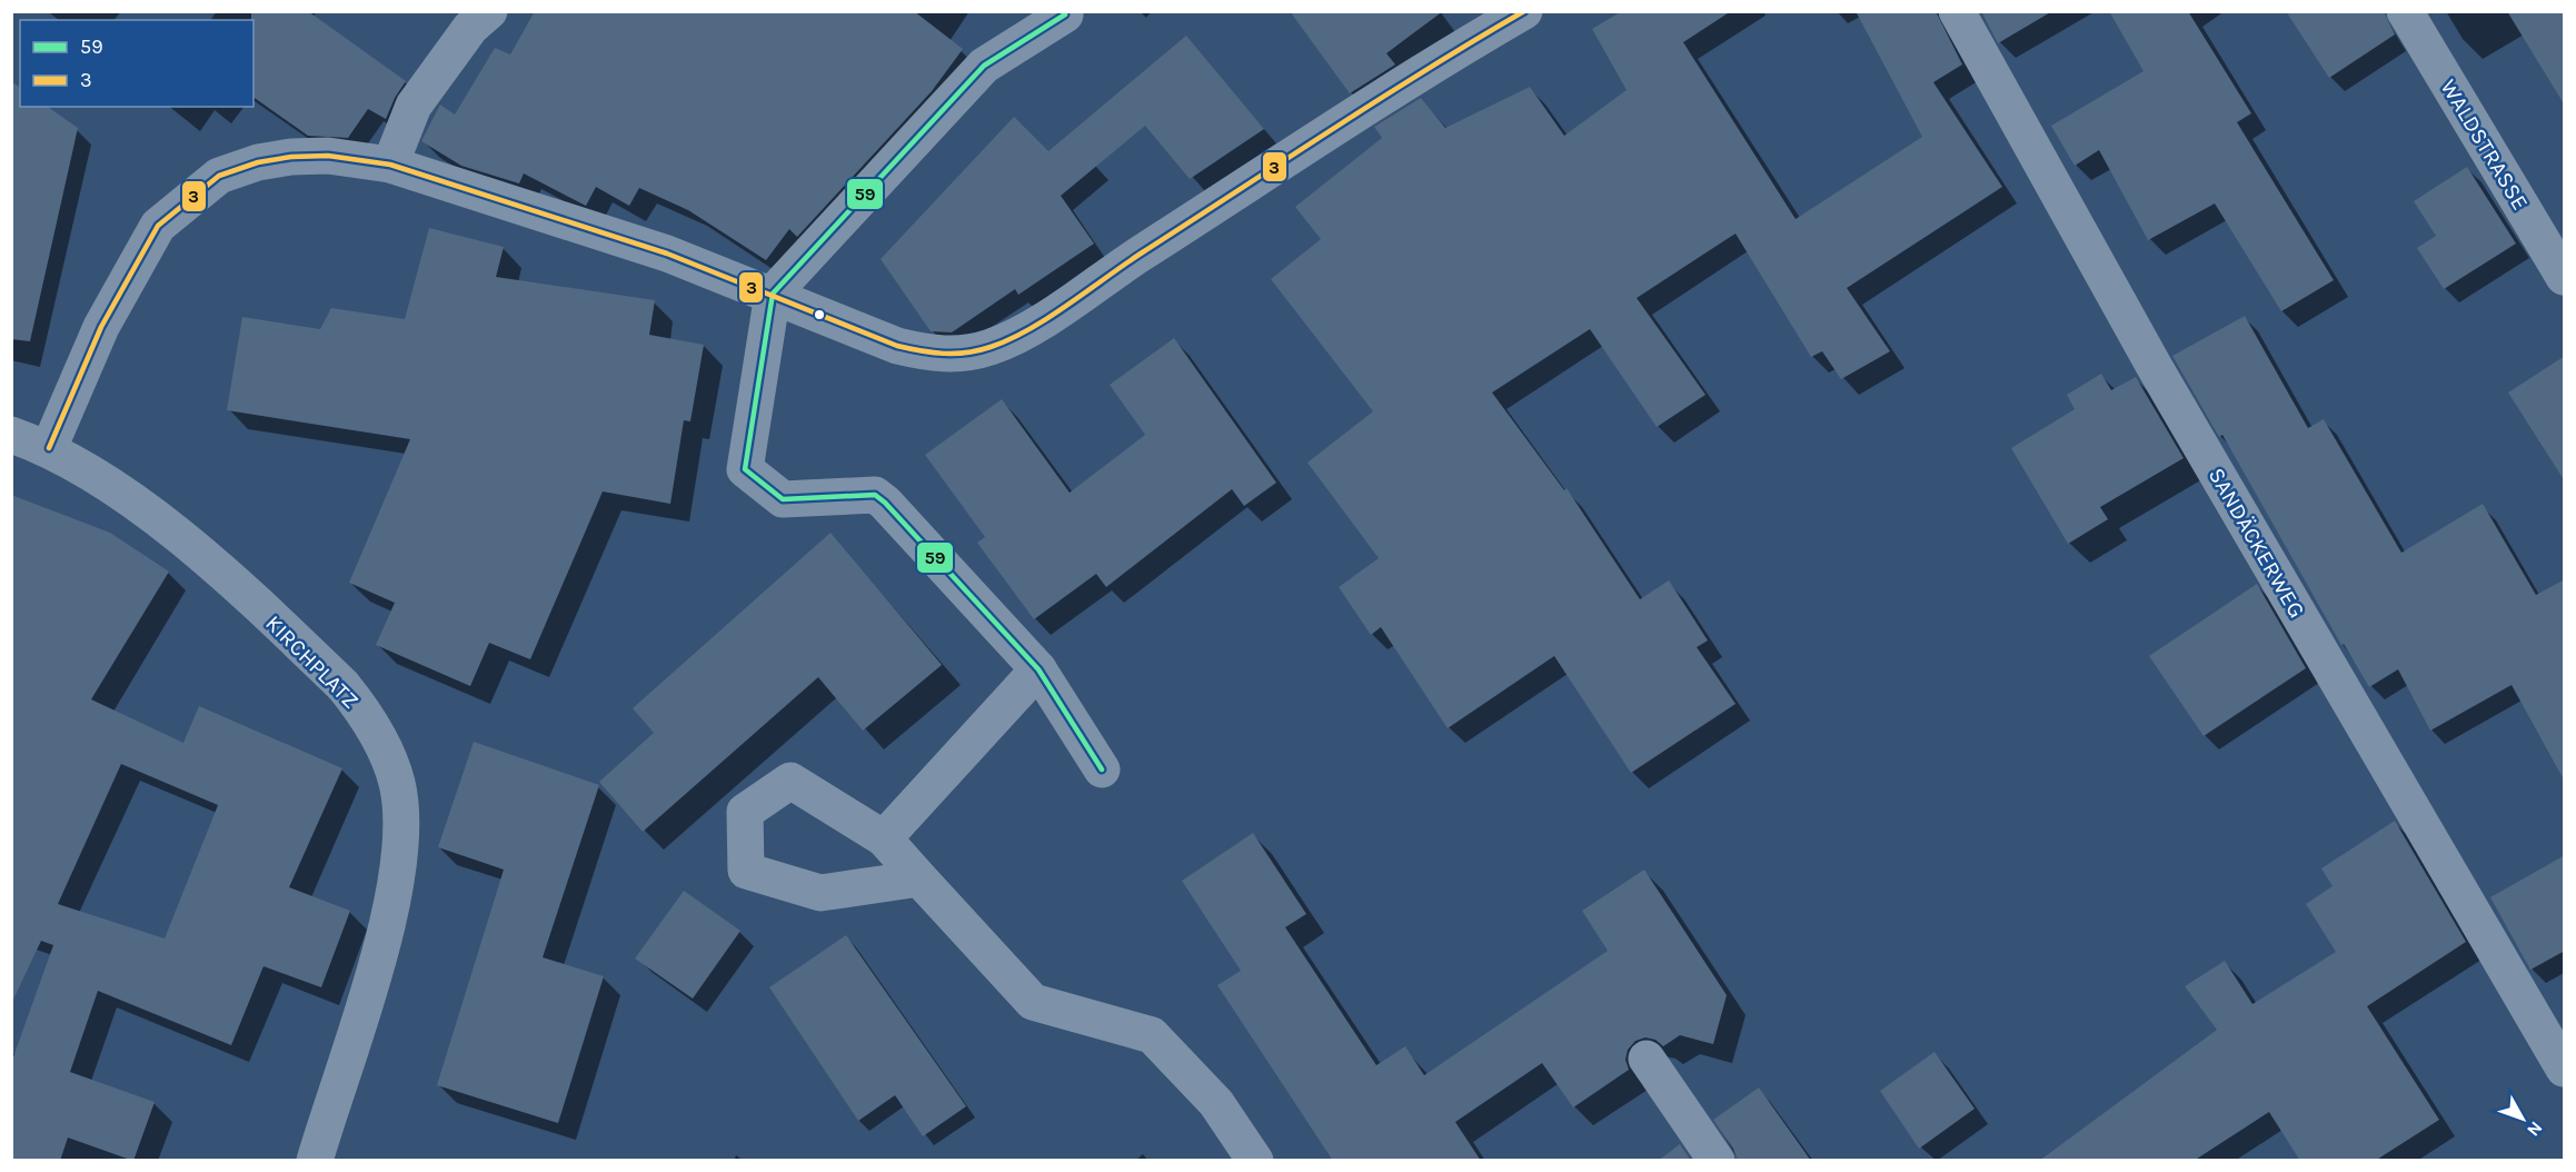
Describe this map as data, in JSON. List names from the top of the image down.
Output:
{
  "streets": {
    "street": ["WALDSTRASSE", "SANDÄCKERWEG", "KIRCHPLATZ"]
  },
  "lines": ["transit line 3", "transit line 59"],
  "legend": ["59", "3"],
  "north": "bottom right"
}
